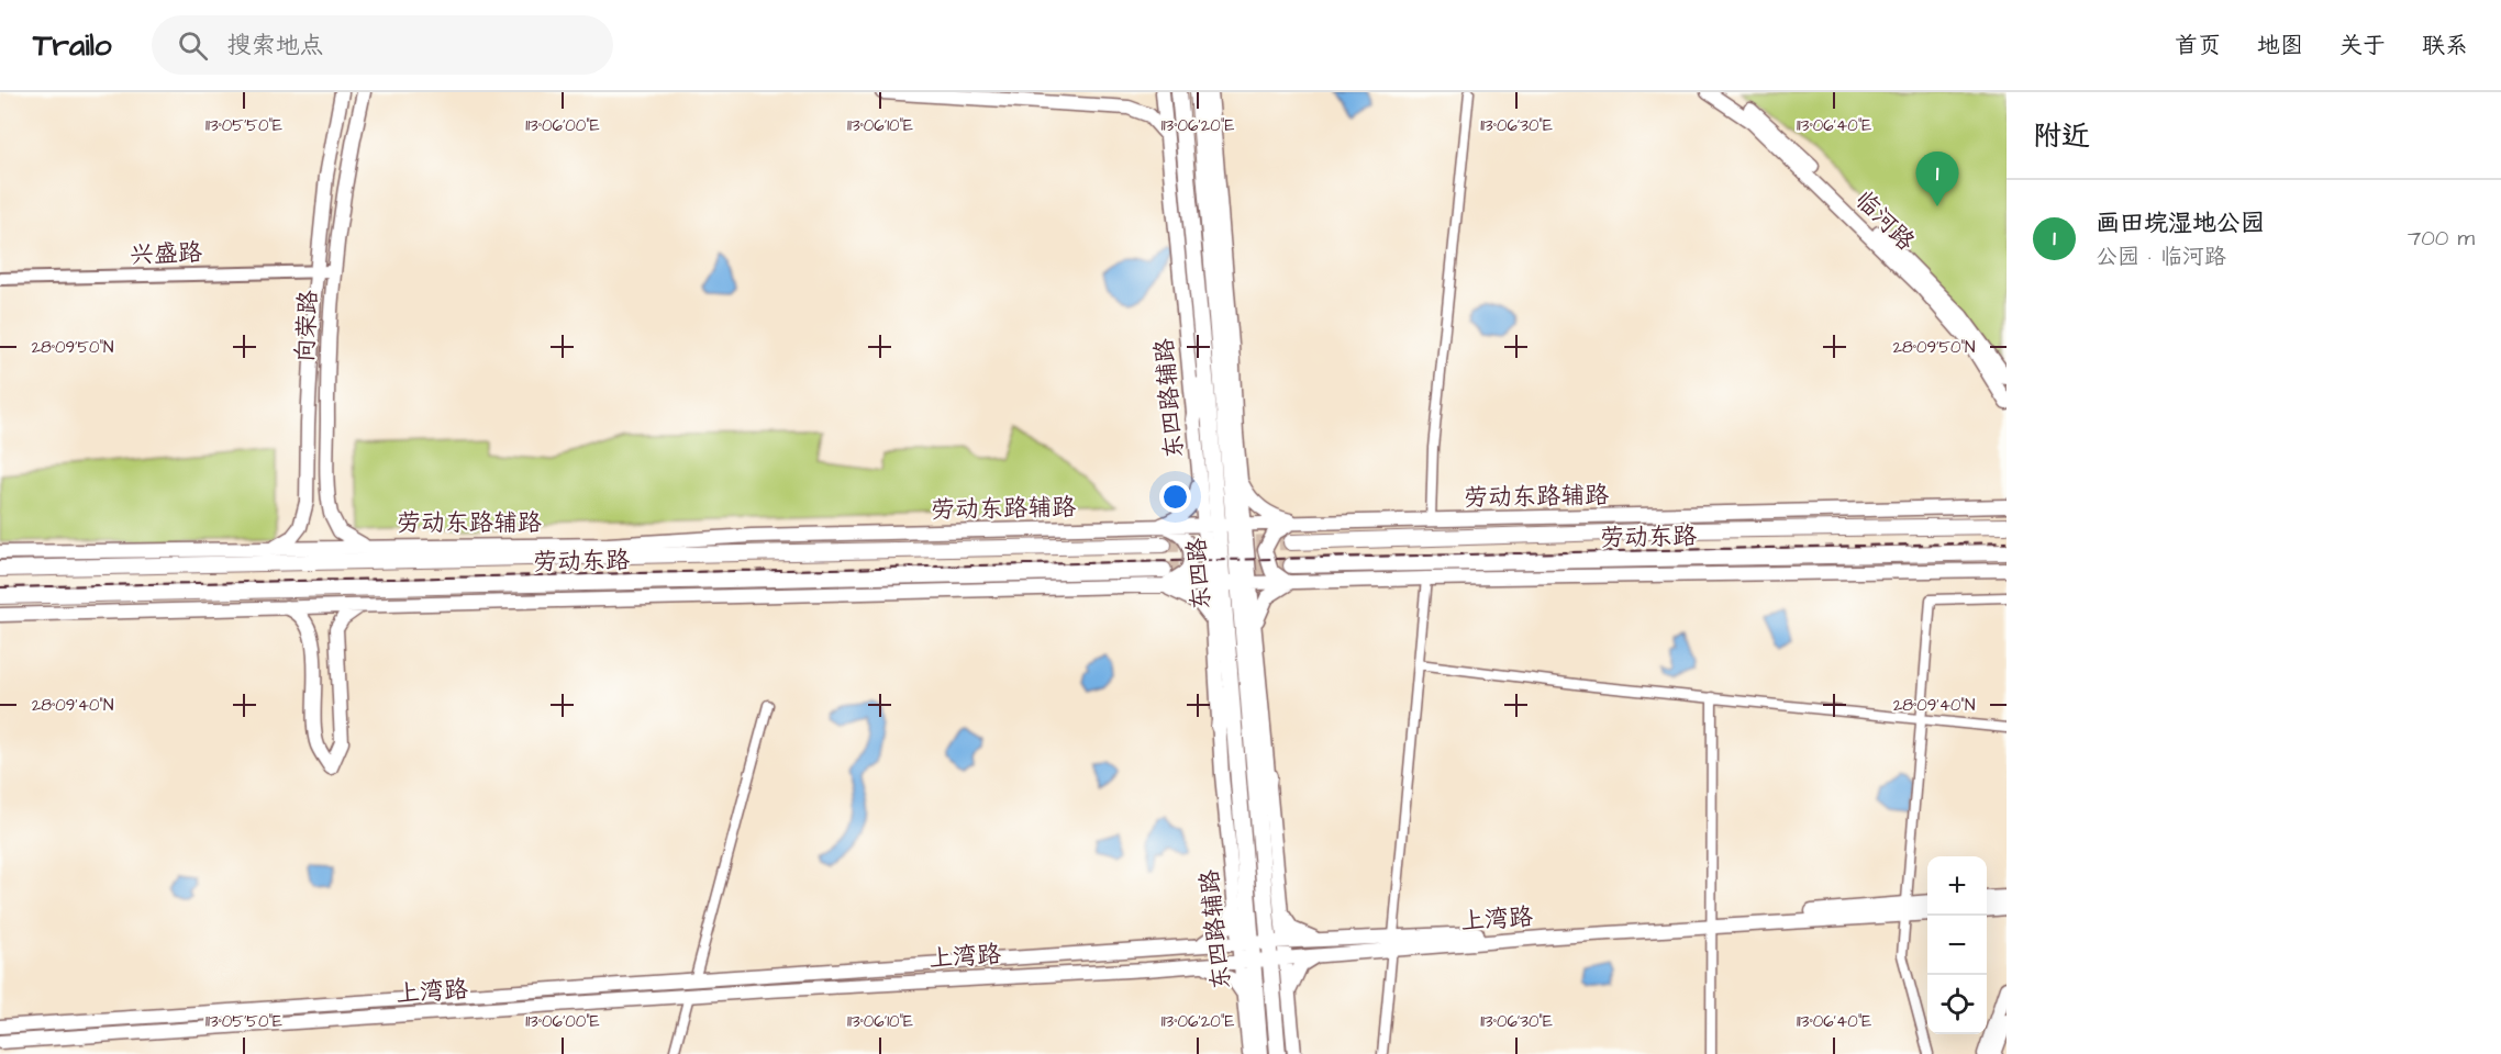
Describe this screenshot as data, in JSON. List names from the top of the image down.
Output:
{
  "streets": {
    "main road": [
      "临河路",
      "向荣路",
      "东四路辅路",
      "劳动东路辅路",
      "劳动东路",
      "东四路",
      "上湾路"
    ],
    "street": ["兴盛路"]
  },
  "crossings": [
    ["兴盛路", "向荣路"],
    ["向荣路", "劳动东路辅路"],
    ["东四路辅路", "劳动东路辅路"],
    ["东四路辅路", "东四路"],
    ["东四路辅路", "上湾路"],
    ["劳动东路辅路", "东四路"],
    ["东四路", "上湾路"]
  ],
  "page": {
    "header": "Trailo",
    "search": "搜索地点",
    "nav": [
      "首页",
      "地图",
      "关于",
      "联系"
    ],
    "heading": "附近",
    "pins": "1",
    "list": [
      {
        "mark": "1",
        "name": "画田垸湿地公园",
        "note": "公园 · 临河路",
        "value": "700 m"
      }
    ],
    "map_buttons": ["+", "−"]
  },
  "coordinates": [
    "113°05'50\"E",
    "113°06'00\"E",
    "113°06'10\"E",
    "113°06'20\"E",
    "113°06'30\"E",
    "113°06'40\"E",
    "28°09'50\"N",
    "28°09'40\"N"
  ]
}
